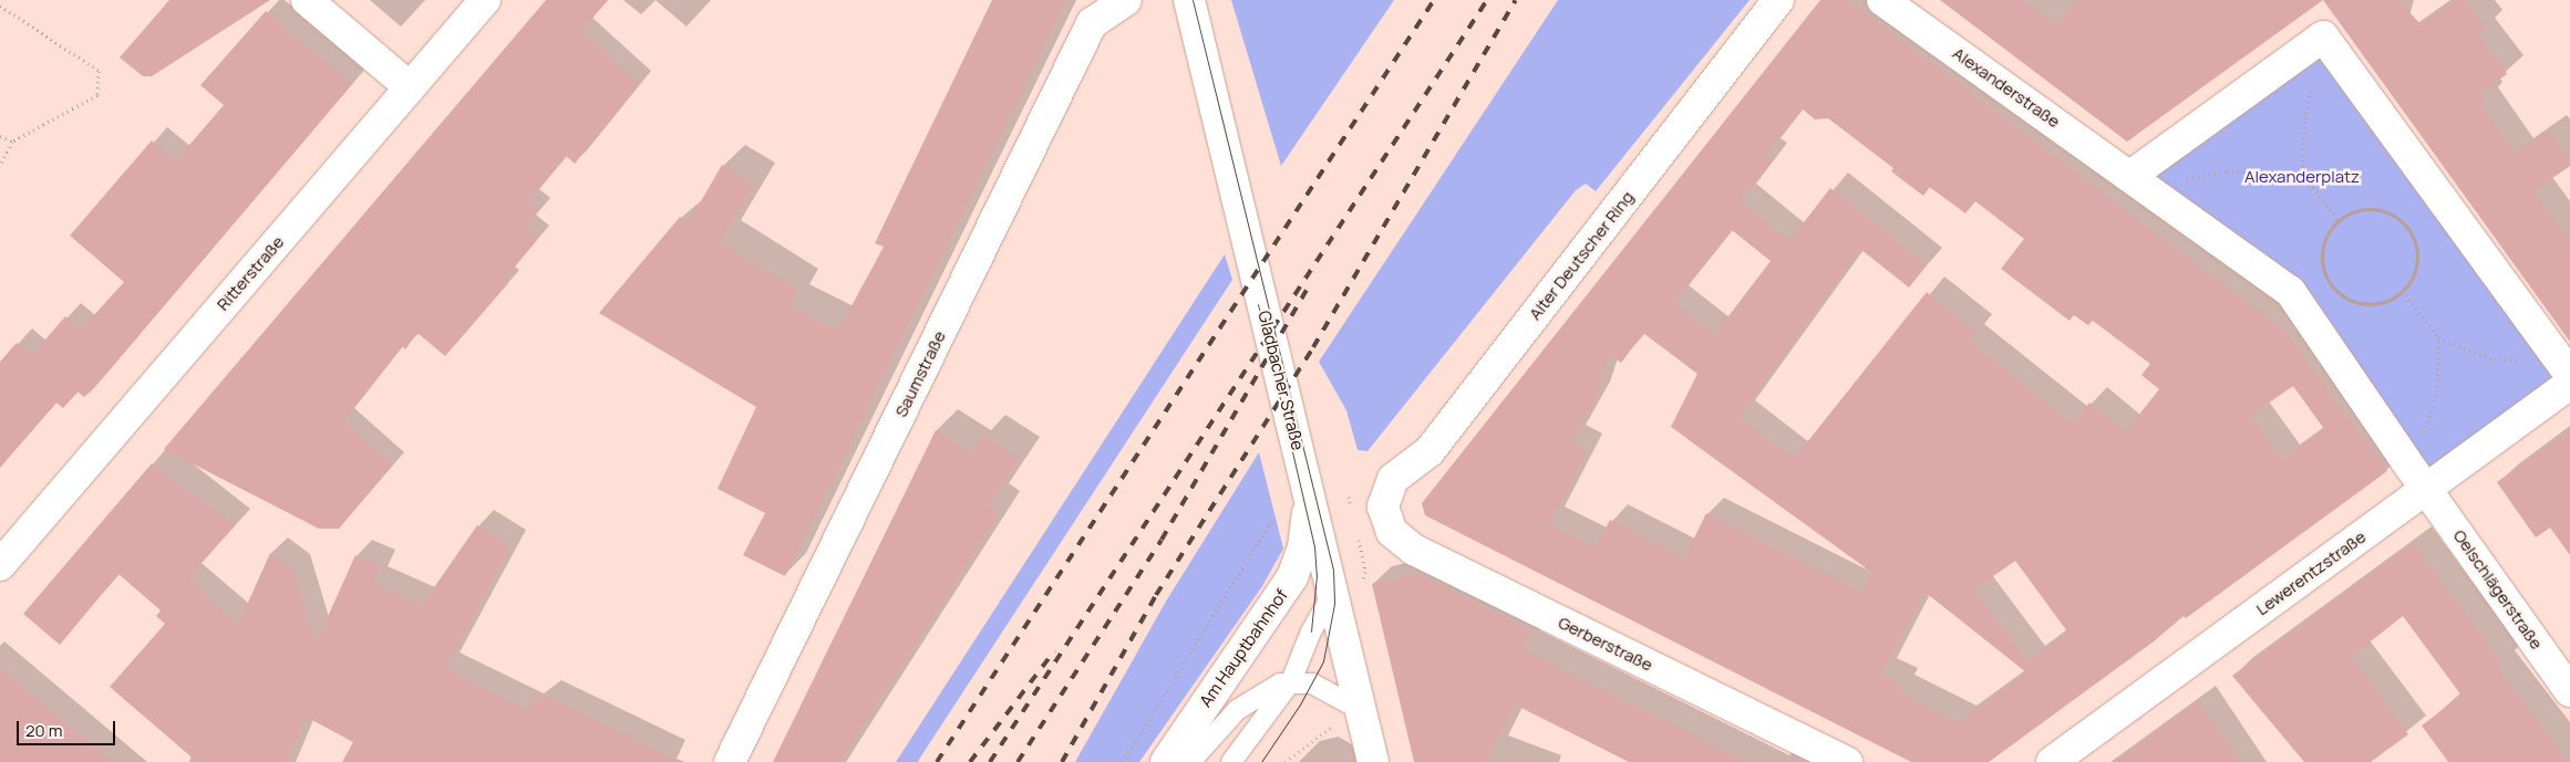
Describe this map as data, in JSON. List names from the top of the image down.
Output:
{
  "streets": {
    "street": [
      "Alexanderstraße",
      "Alter Deutscher Ring",
      "Ritterstraße",
      "Saumstraße",
      "Gladbacher Straße",
      "Lewerentzstraße",
      "Oelschlägerstraße",
      "Gerberstraße",
      "Am Hauptbahnhof"
    ]
  },
  "crossings": [
    ["Alter Deutscher Ring", "Gerberstraße"],
    ["Gladbacher Straße", "Am Hauptbahnhof"],
    ["Lewerentzstraße", "Oelschlägerstraße"]
  ],
  "parks": ["Alexanderplatz"],
  "scale_bar": "20 m"
}
